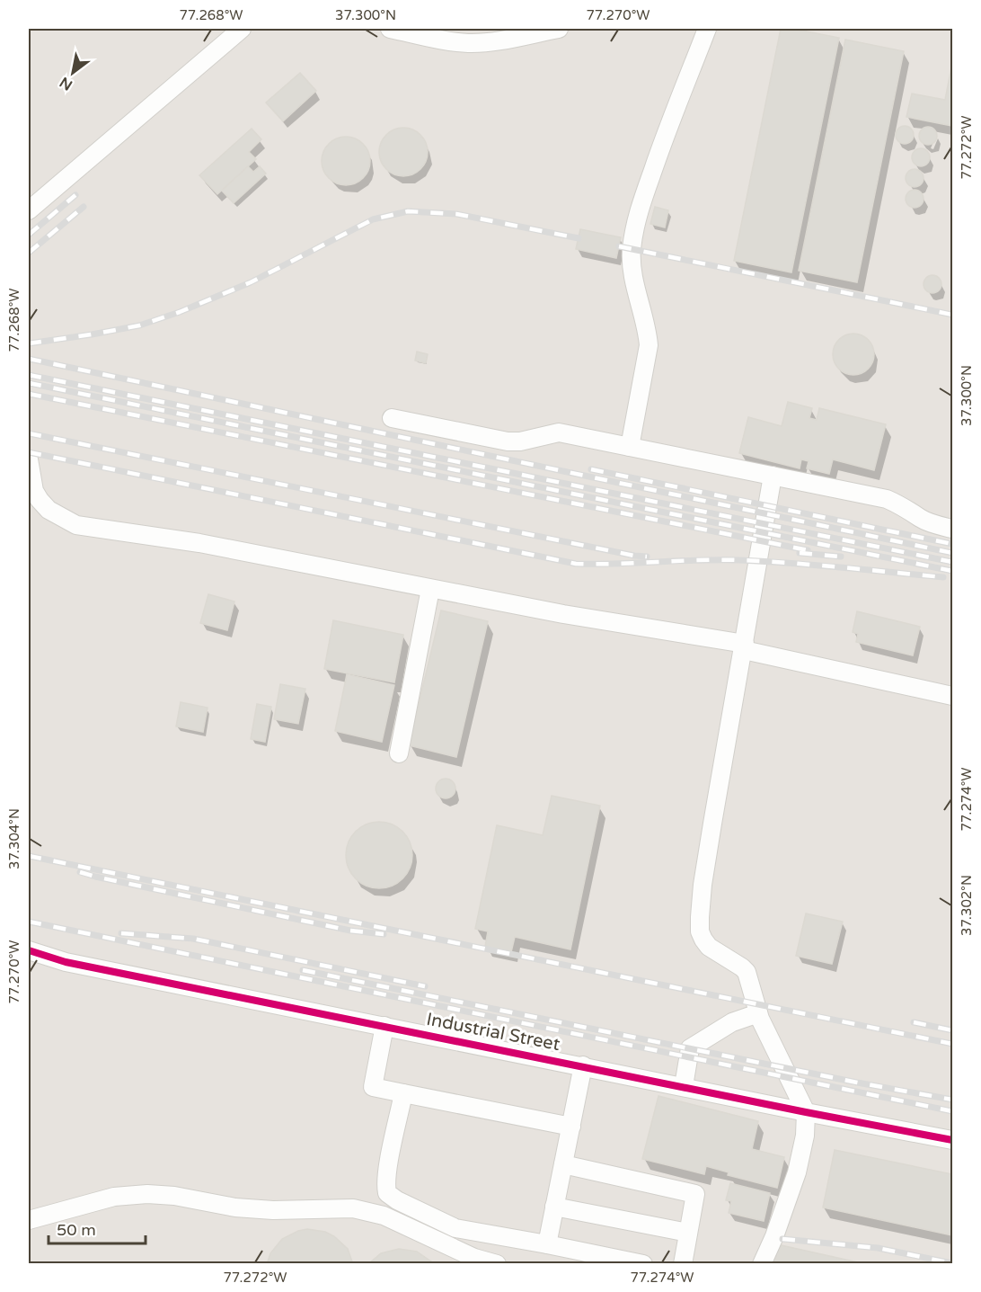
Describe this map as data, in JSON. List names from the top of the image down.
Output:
{
  "streets": {
    "street": ["Industrial Street"]
  },
  "scale_bar": "50 m",
  "north": "bottom left",
  "coordinates": [
    "77.268°W",
    "37.300°N",
    "77.270°W",
    "77.272°W",
    "77.274°W",
    "37.304°N",
    "37.302°N"
  ]
}
